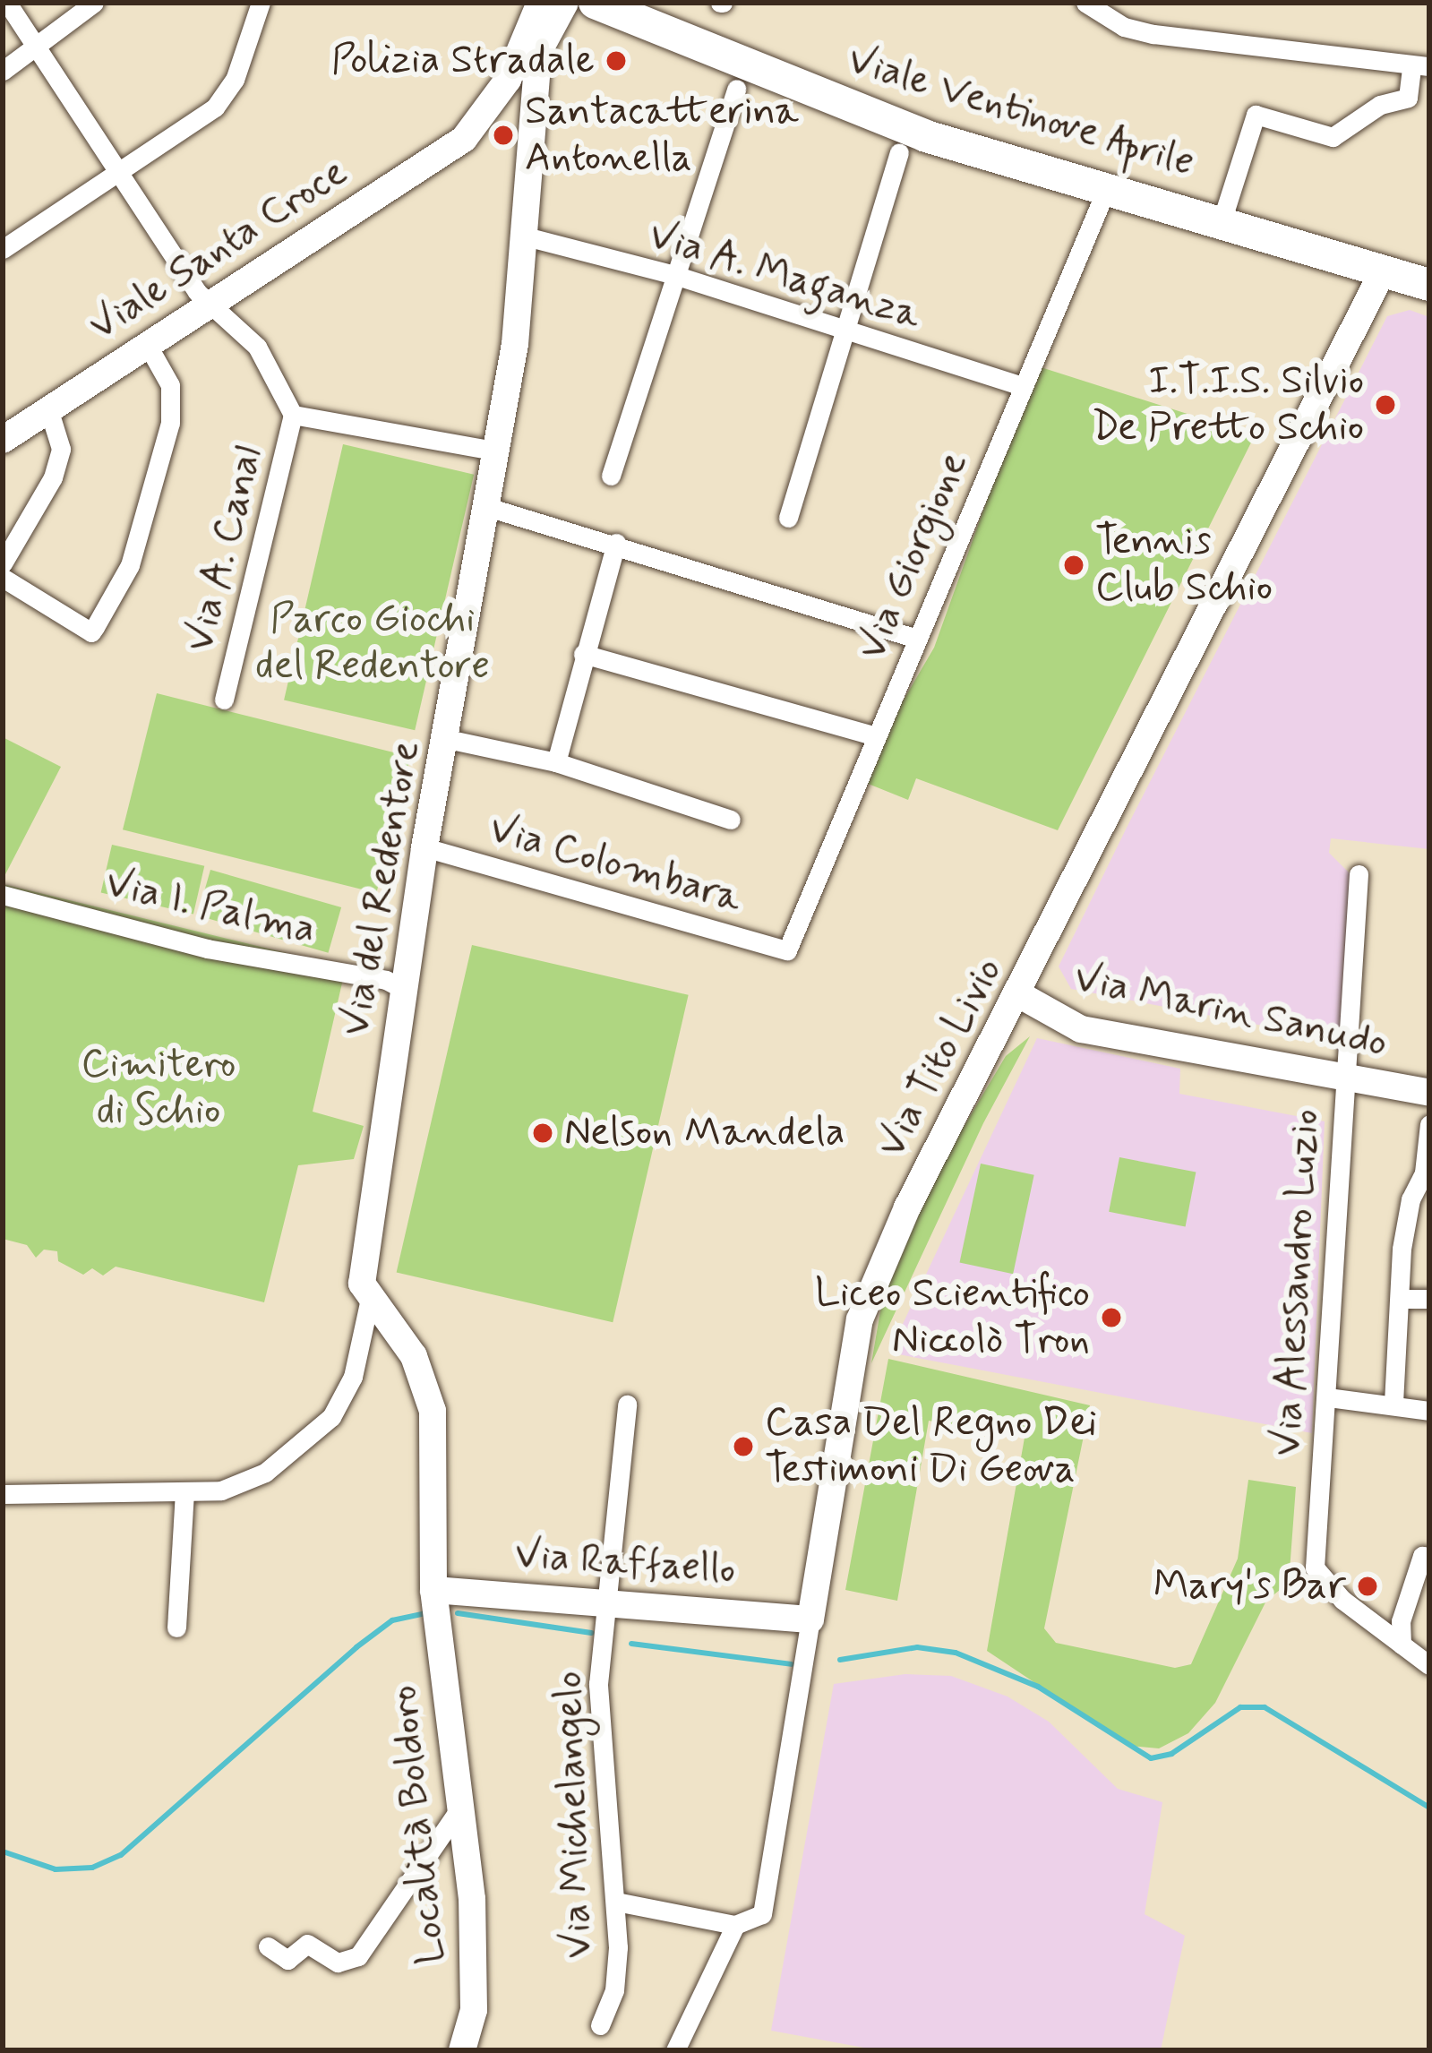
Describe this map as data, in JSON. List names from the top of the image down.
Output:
{
  "streets": {
    "main road": ["Viale Ventinove Aprile"],
    "street": [
      "Viale Santa Croce",
      "Via A. Maganza",
      "Via A. Canal",
      "Via Giorgione",
      "Via Colombara",
      "Via del Redentore",
      "Via I. Palma",
      "Via Marin Sanudo",
      "Via Tito Livio",
      "Via Alessandro Luzio",
      "Via Raffaello",
      "Via Michelangelo",
      "Località Boldoro"
    ]
  },
  "crossings": [
    ["Viale Ventinove Aprile", "Via Giorgione"],
    ["Viale Ventinove Aprile", "Via Tito Livio"],
    ["Viale Santa Croce", "Via del Redentore"],
    ["Via A. Maganza", "Via Giorgione"],
    ["Via A. Maganza", "Via del Redentore"],
    ["Via Giorgione", "Via Colombara"],
    ["Via Colombara", "Via del Redentore"],
    ["Via del Redentore", "Via I. Palma"],
    ["Via Marin Sanudo", "Via Tito Livio"],
    ["Via Marin Sanudo", "Via Alessandro Luzio"],
    ["Via Tito Livio", "Via Raffaello"],
    ["Via Raffaello", "Via Michelangelo"],
    ["Via Raffaello", "Località Boldoro"]
  ],
  "parks": ["Parco Giochi del Redentore", "Cimitero di Schio"],
  "places": [
    "Polizia Stradale",
    "Santacatterina Antonella",
    "I.T.I.S. Silvio De Pretto Schio",
    "Tennis Club Schio",
    "Nelson Mandela",
    "Liceo Scientifico Niccolò Tron",
    "Casa Del Regno Dei Testimoni Di Geova",
    "Mary's Bar"
  ]
}
